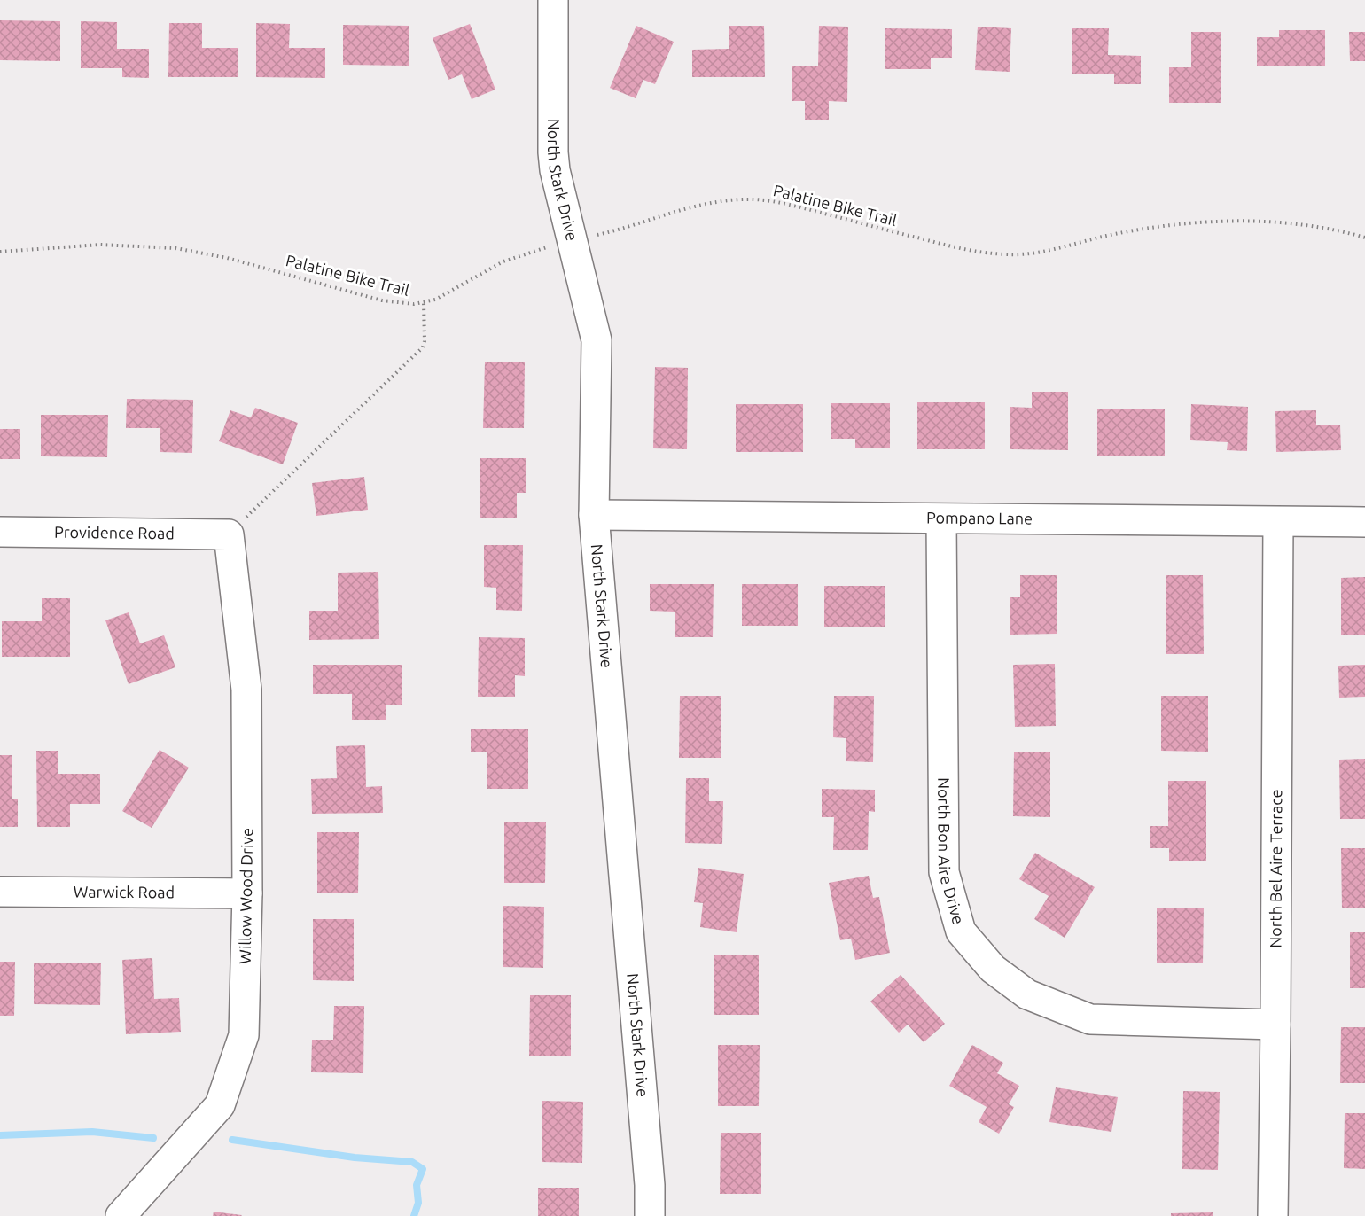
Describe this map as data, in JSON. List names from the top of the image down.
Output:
{
  "streets": {
    "street": [
      "North Stark Drive",
      "Pompano Lane",
      "Providence Road",
      "North Bon Aire Drive",
      "North Bel Aire Terrace",
      "Warwick Road",
      "Willow Wood Drive"
    ],
    "path": ["Palatine Bike Trail"]
  },
  "crossings": [
    ["North Stark Drive", "Palatine Bike Trail"],
    ["North Stark Drive", "Pompano Lane"],
    ["Pompano Lane", "North Bon Aire Drive"],
    ["Pompano Lane", "North Bel Aire Terrace"],
    ["Providence Road", "Willow Wood Drive"],
    ["North Bon Aire Drive", "North Bel Aire Terrace"],
    ["Warwick Road", "Willow Wood Drive"]
  ]
}
